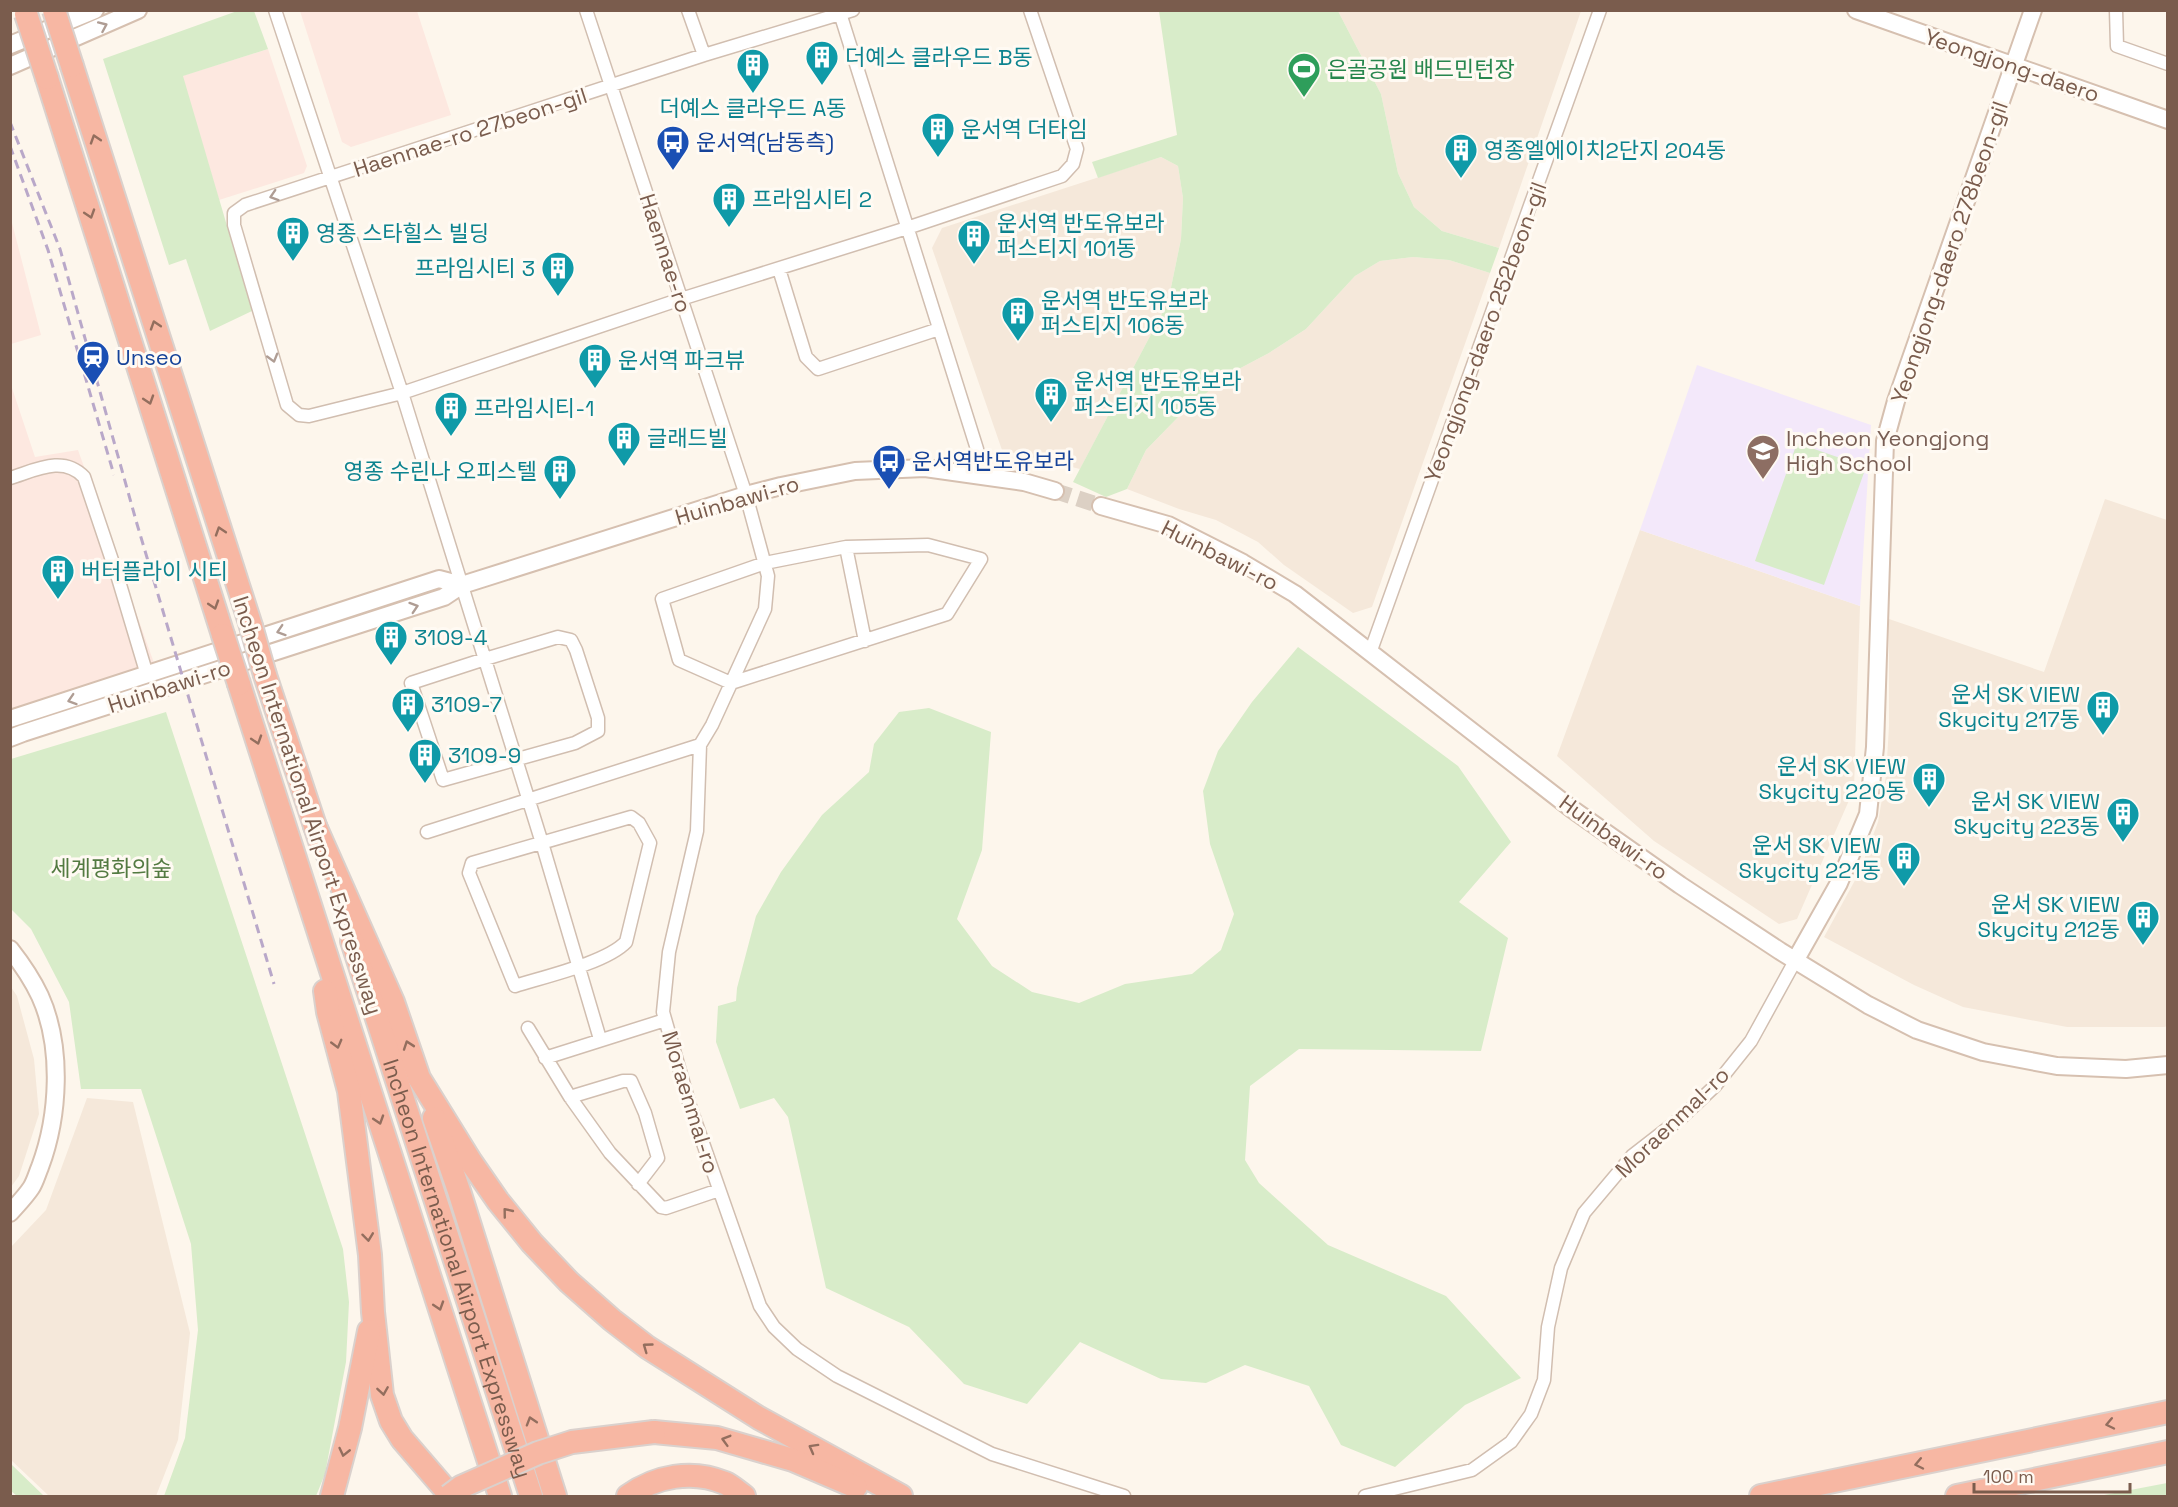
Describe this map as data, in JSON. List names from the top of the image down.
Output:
{
  "streets": {
    "highway": ["Incheon International Airport Expressway"],
    "street": [
      "Yeongjong-daero",
      "Haennae-ro 27beon-gil",
      "Yeongjong-daero 278beon-gil",
      "Haennae-ro",
      "Yeongjong-daero 252beon-gil",
      "Huinbawi-ro",
      "Moraenmal-ro"
    ]
  },
  "crossings": [
    ["Yeongjong-daero", "Yeongjong-daero 278beon-gil"],
    ["Haennae-ro 27beon-gil", "Haennae-ro"],
    ["Yeongjong-daero 278beon-gil", "Huinbawi-ro"],
    ["Yeongjong-daero 278beon-gil", "Moraenmal-ro"],
    ["Haennae-ro", "Huinbawi-ro"],
    ["Haennae-ro", "Moraenmal-ro"],
    ["Yeongjong-daero 252beon-gil", "Huinbawi-ro"],
    ["Huinbawi-ro", "Moraenmal-ro"]
  ],
  "parks": ["세계평화의숲"],
  "places": {
    "building": [
      "더예스 클라우드 B동",
      "더예스 클라우드 A동",
      "운서역 더타임",
      "영종엘에이치2단지 204동",
      "프라임시티 2",
      "영종 스타힐스 빌딩",
      "운서역 반도유보라 퍼스티지 101동",
      "프라임시티 3",
      "운서역 반도유보라 퍼스티지 106동",
      "운서역 파크뷰",
      "운서역 반도유보라 퍼스티지 105동",
      "프라임시티-1",
      "글래드빌",
      "영종 수린나 오피스텔",
      "버터플라이 시티",
      "3109-4",
      "3109-7",
      "운서 SK VIEW Skycity 217동",
      "3109-9",
      "운서 SK VIEW Skycity 220동",
      "운서 SK VIEW Skycity 223동",
      "운서 SK VIEW Skycity 221동",
      "운서 SK VIEW Skycity 212동"
    ],
    "sports": ["은골공원 배드민턴장"],
    "bus stop": ["운서역(남동측)", "운서역반도유보라"],
    "station": ["Unseo"],
    "school or university": ["Incheon Yeongjong High School"]
  },
  "scale_bar": "100 m"
}
